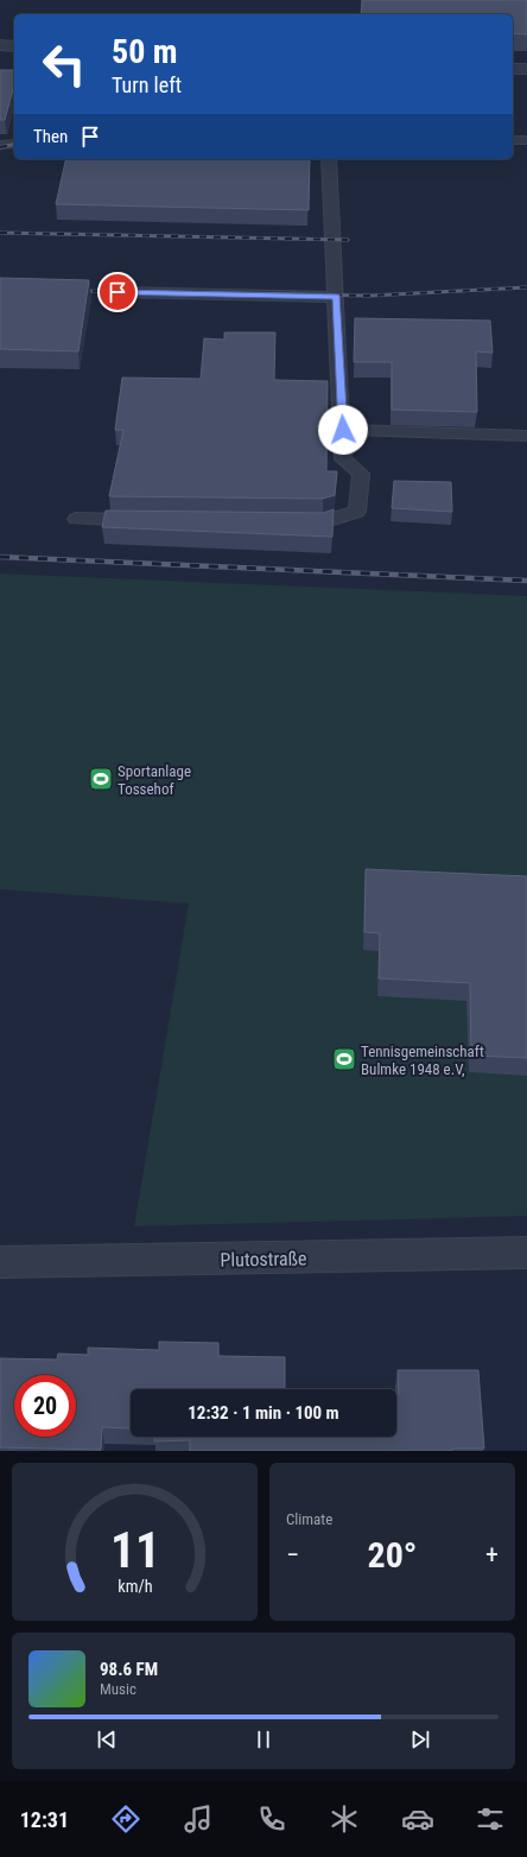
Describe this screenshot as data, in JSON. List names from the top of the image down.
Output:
{
  "streets": {
    "street": ["Plutostraße"]
  },
  "places": {
    "sports": ["Sportanlage Tossehof", "Tennisgemeinschaft Bulmke 1948 e.V,"]
  },
  "page": {
    "turn": ["50 m", "Turn left"],
    "then": "Then",
    "limit": "20",
    "trip": "12:32 · 1 min · 100 m",
    "tile": "Climate",
    "heat": ["−", "20°", "+"],
    "song": ["98.6 FM", "Music"],
    "tabs": "12:31",
    "gauge": ["11", "km/h"]
  }
}
